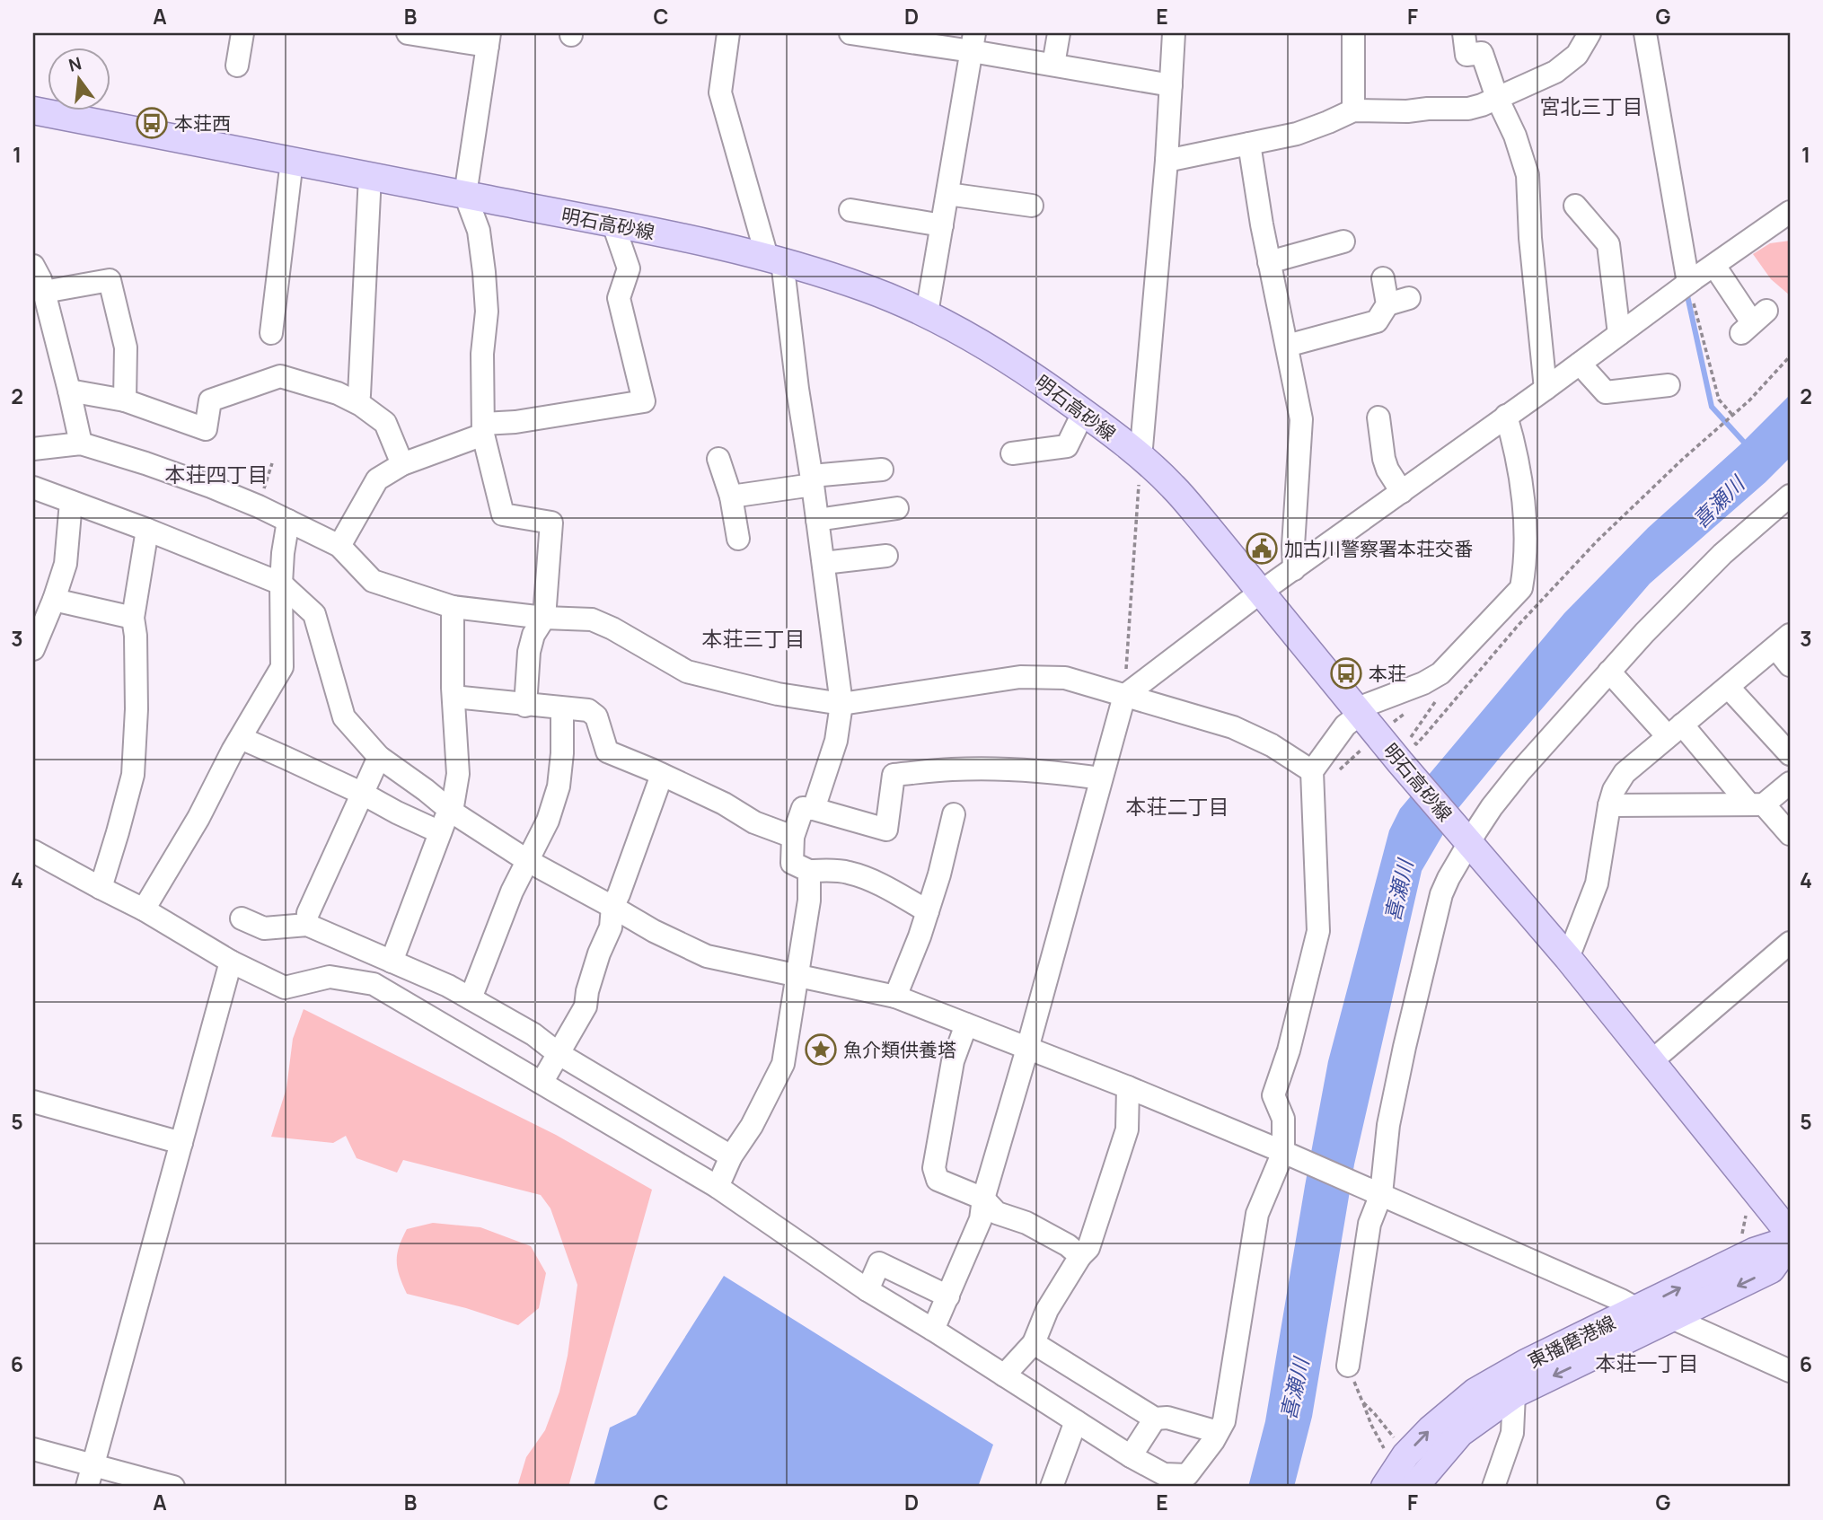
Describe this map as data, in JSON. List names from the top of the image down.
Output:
{
  "streets": {
    "main road": ["明石高砂線", "東播磨港線"]
  },
  "districts": [
    "宮北三丁目",
    "本荘四丁目",
    "本荘三丁目",
    "本荘二丁目",
    "本荘一丁目"
  ],
  "water": ["喜瀬川"],
  "places": {
    "bus stop": ["本荘西", "本荘"],
    "public building": ["加古川警察署本荘交番"],
    "place": ["魚介類供養塔"]
  },
  "north": "top",
  "grid": {
    "columns": [
      "A",
      "B",
      "C",
      "D",
      "E",
      "F",
      "G"
    ],
    "rows": [
      "1",
      "2",
      "3",
      "4",
      "5",
      "6"
    ]
  }
}
